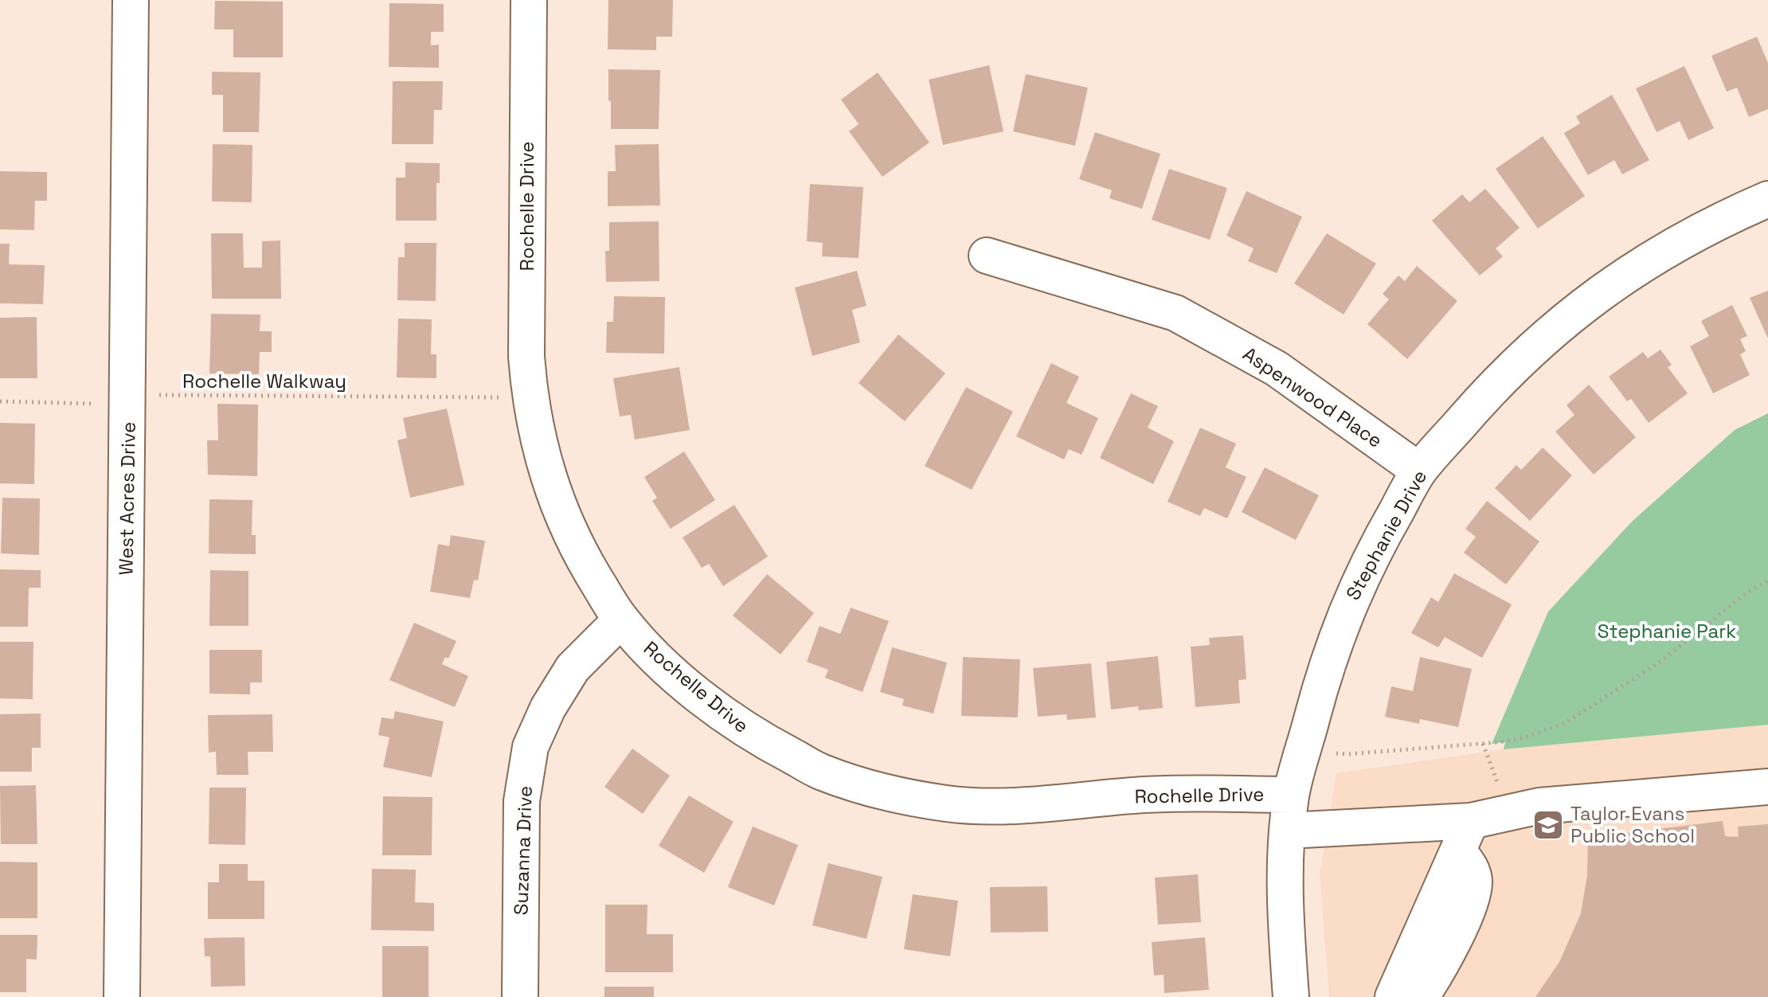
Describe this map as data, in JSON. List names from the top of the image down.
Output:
{
  "streets": {
    "street": [
      "Rochelle Drive",
      "Aspenwood Place",
      "West Acres Drive",
      "Stephanie Drive",
      "Suzanna Drive"
    ],
    "path": ["Rochelle Walkway"]
  },
  "crossings": [
    ["Rochelle Drive", "Rochelle Walkway"],
    ["Rochelle Drive", "Stephanie Drive"],
    ["Rochelle Drive", "Suzanna Drive"],
    ["Rochelle Walkway", "West Acres Drive"],
    ["Aspenwood Place", "Stephanie Drive"]
  ],
  "parks": ["Stephanie Park"],
  "places": {
    "school or university": ["Taylor Evans Public School"]
  }
}
